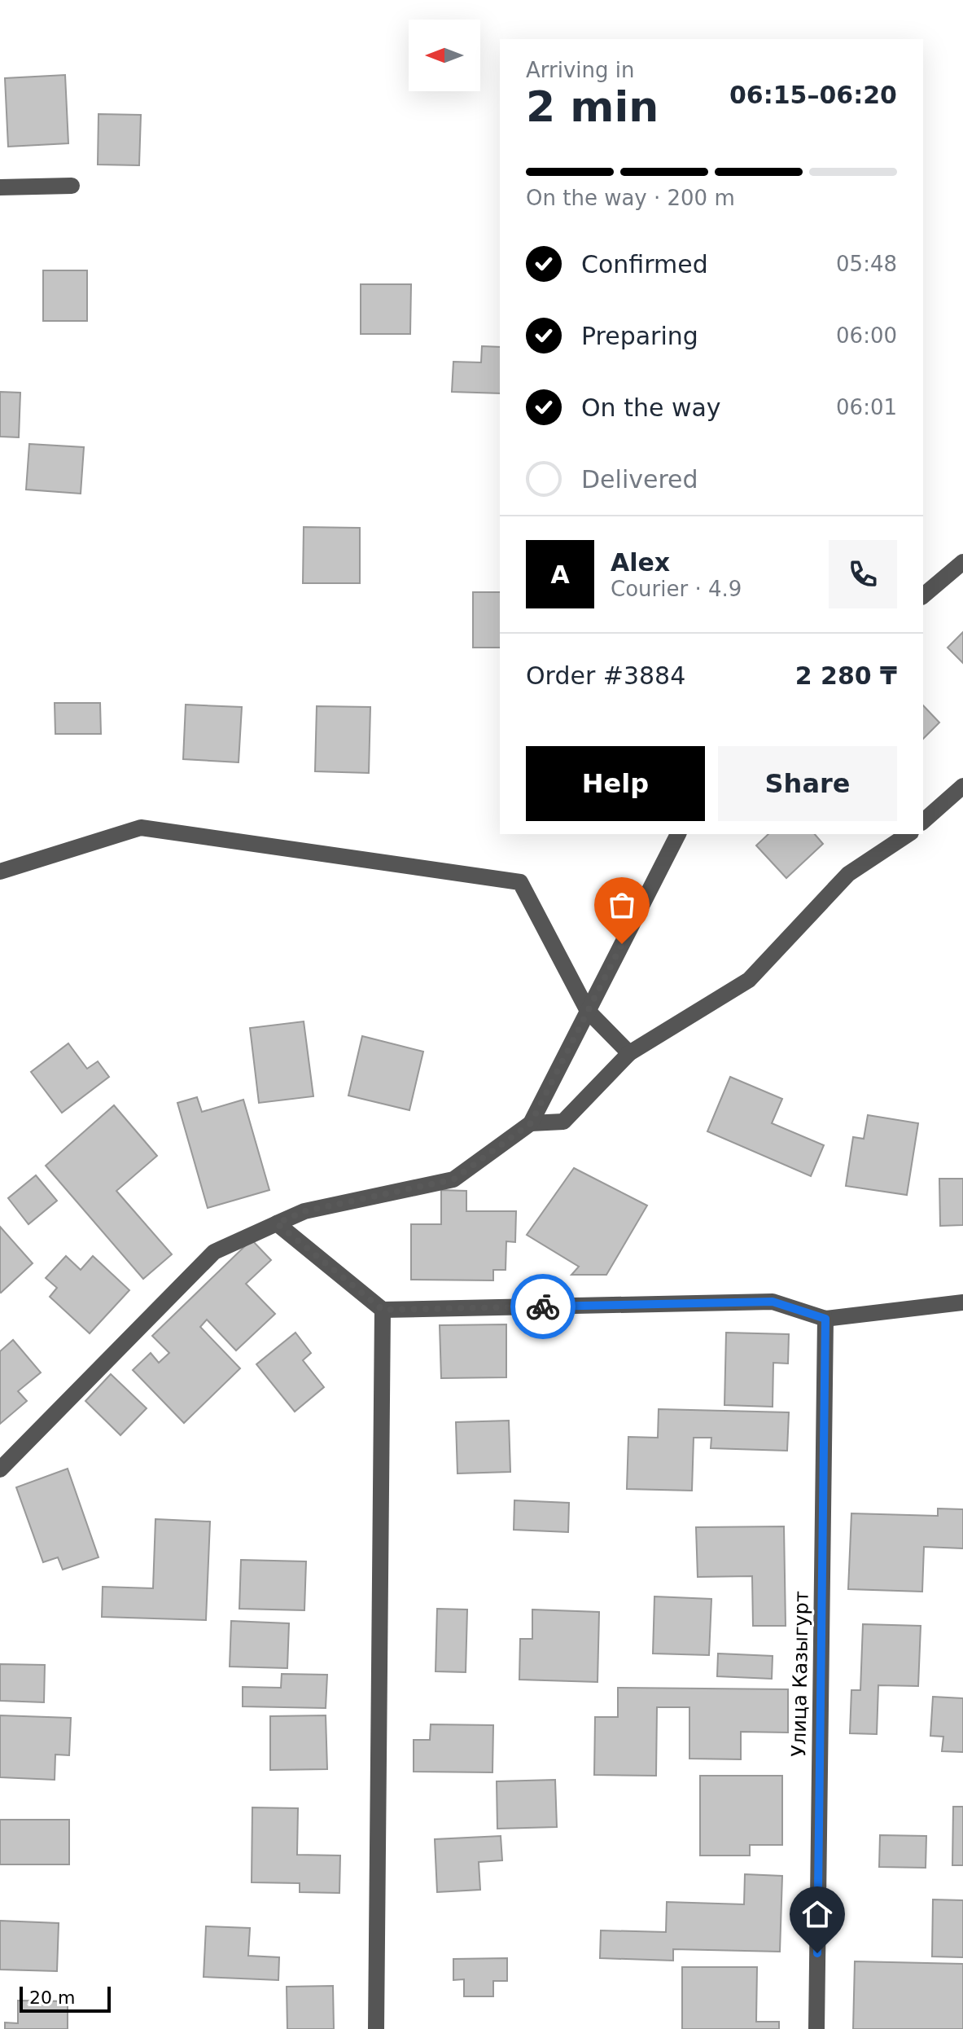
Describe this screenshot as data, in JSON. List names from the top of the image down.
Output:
{
  "streets": {
    "street": ["Улица Казыгурт"]
  },
  "scale_bar": "20 m",
  "north": "left",
  "page": {
    "heading": ["2 min", "Arriving in", "06:15–06:20"],
    "panel": [
      "Alex",
      "Courier · 4.9",
      "Order #3884",
      "2 280 ₸"
    ],
    "bar": "On the way · 200 m",
    "list": [
      ["Confirmed", "05:48"],
      ["Preparing", "06:00"],
      ["On the way", "06:01"],
      "Delivered"
    ],
    "round": "A",
    "buttons": ["Help", "Share"],
    "scale": "20 m"
  }
}
